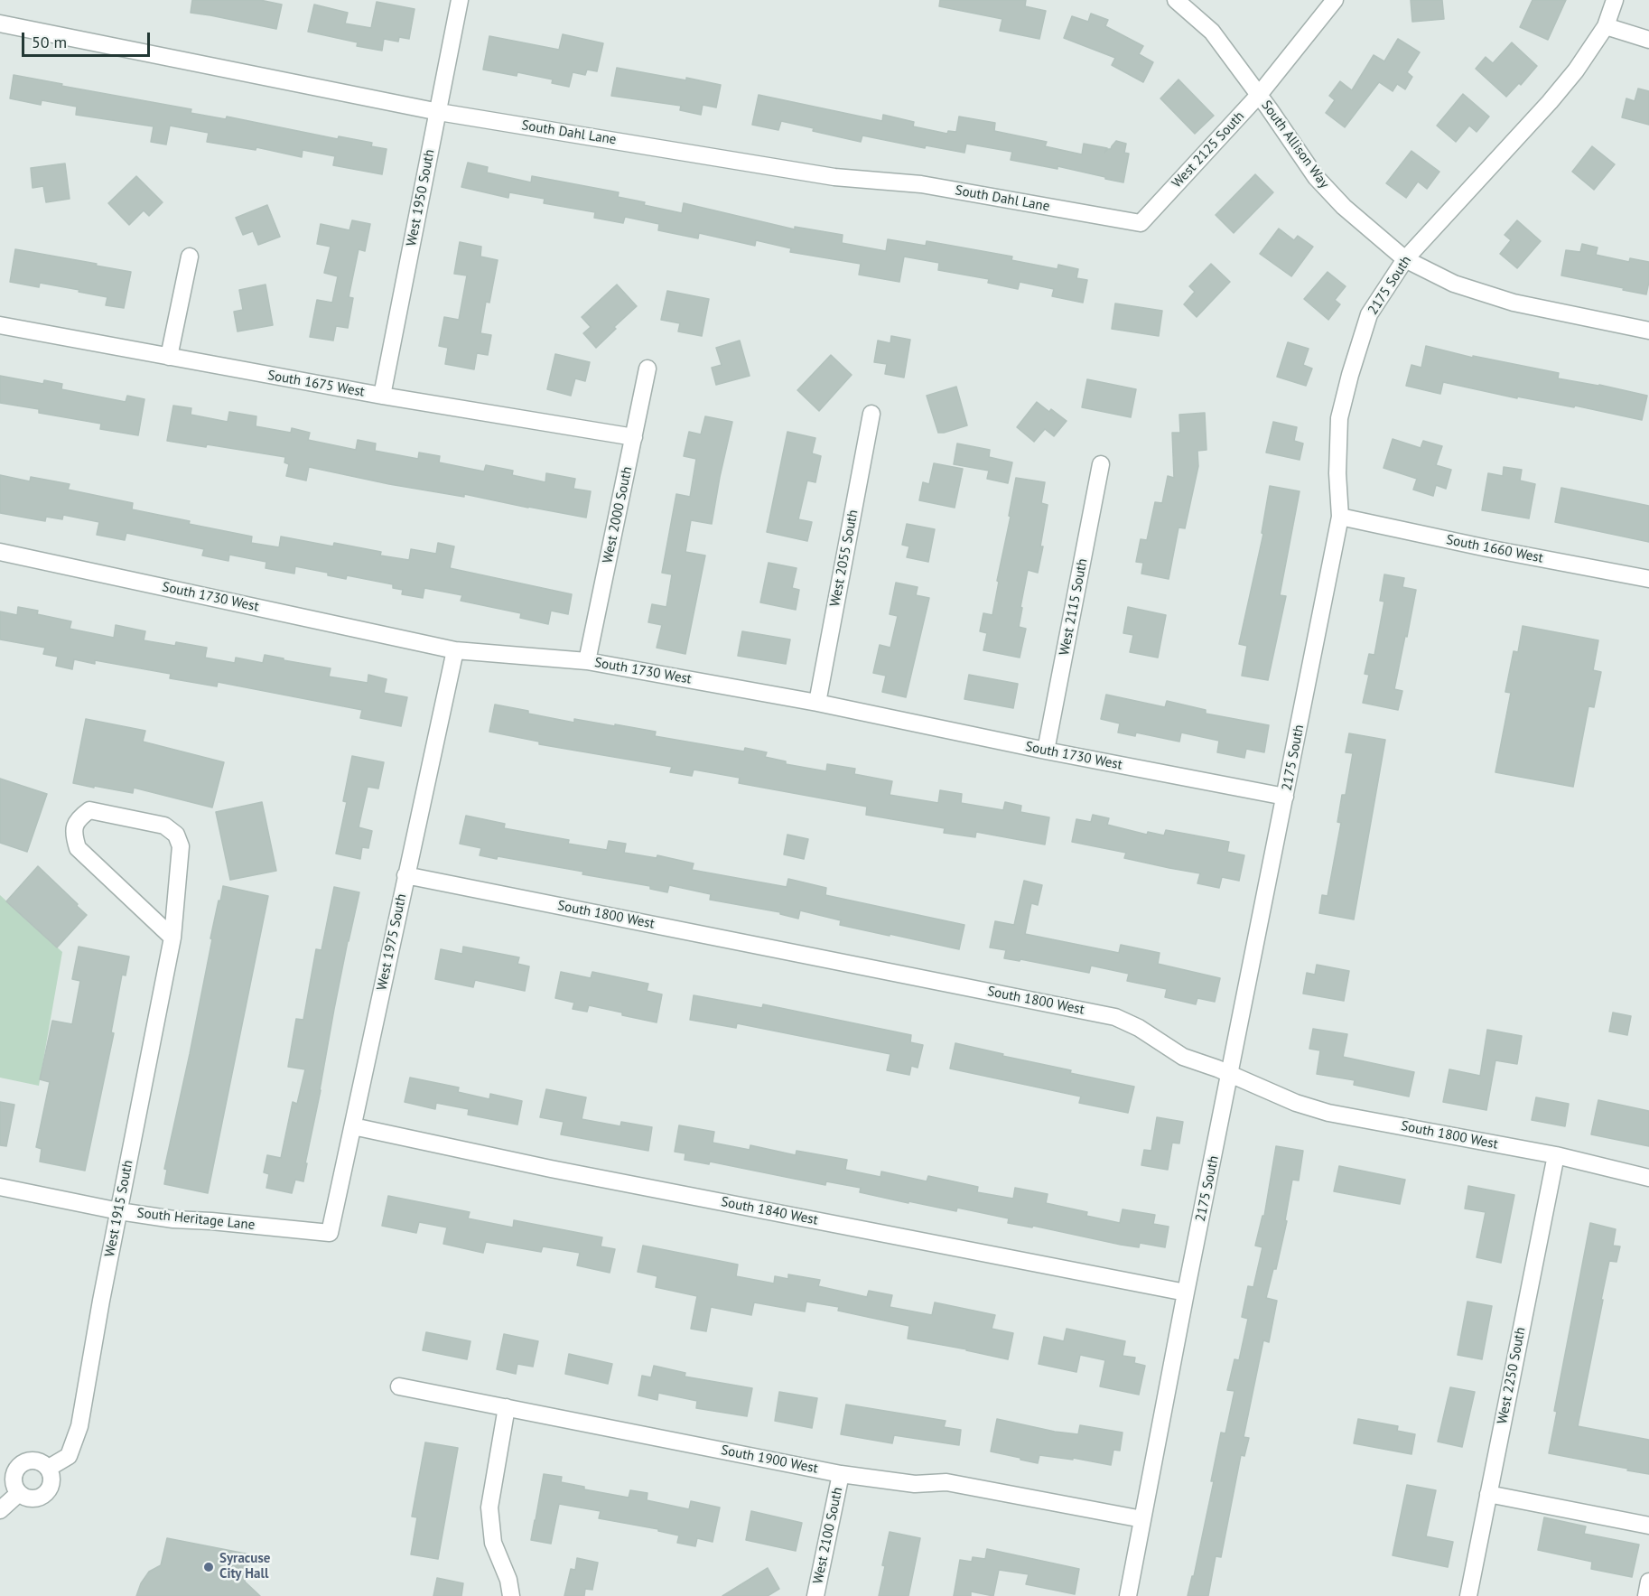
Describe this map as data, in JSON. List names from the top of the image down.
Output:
{
  "streets": {
    "street": [
      "South Dahl Lane",
      "South Allison Way",
      "West 2125 South",
      "West 1950 South",
      "2175 South",
      "South 1675 West",
      "West 2000 South",
      "South 1660 West",
      "West 2055 South",
      "South 1730 West",
      "West 2115 South",
      "South 1800 West",
      "West 1975 South",
      "West 1915 South",
      "South 1840 West",
      "South Heritage Lane",
      "West 2250 South",
      "South 1900 West",
      "West 2100 South"
    ]
  },
  "crossings": [
    ["South Dahl Lane", "West 2125 South"],
    ["South Dahl Lane", "West 1950 South"],
    ["South Allison Way", "West 2125 South"],
    ["South Allison Way", "2175 South"],
    ["West 1950 South", "South 1675 West"],
    ["2175 South", "South 1660 West"],
    ["2175 South", "South 1730 West"],
    ["2175 South", "South 1800 West"],
    ["2175 South", "South 1840 West"],
    ["2175 South", "South 1900 West"],
    ["South 1675 West", "West 2000 South"],
    ["West 2000 South", "South 1730 West"],
    ["West 2055 South", "South 1730 West"],
    ["South 1730 West", "West 2115 South"],
    ["South 1730 West", "West 1975 South"],
    ["South 1800 West", "West 1975 South"],
    ["South 1800 West", "West 2250 South"],
    ["West 1975 South", "South 1840 West"],
    ["West 1975 South", "South Heritage Lane"],
    ["West 1915 South", "South Heritage Lane"],
    ["South 1900 West", "West 2100 South"]
  ],
  "places": ["Syracuse City Hall"],
  "scale_bar": "50 m"
}
